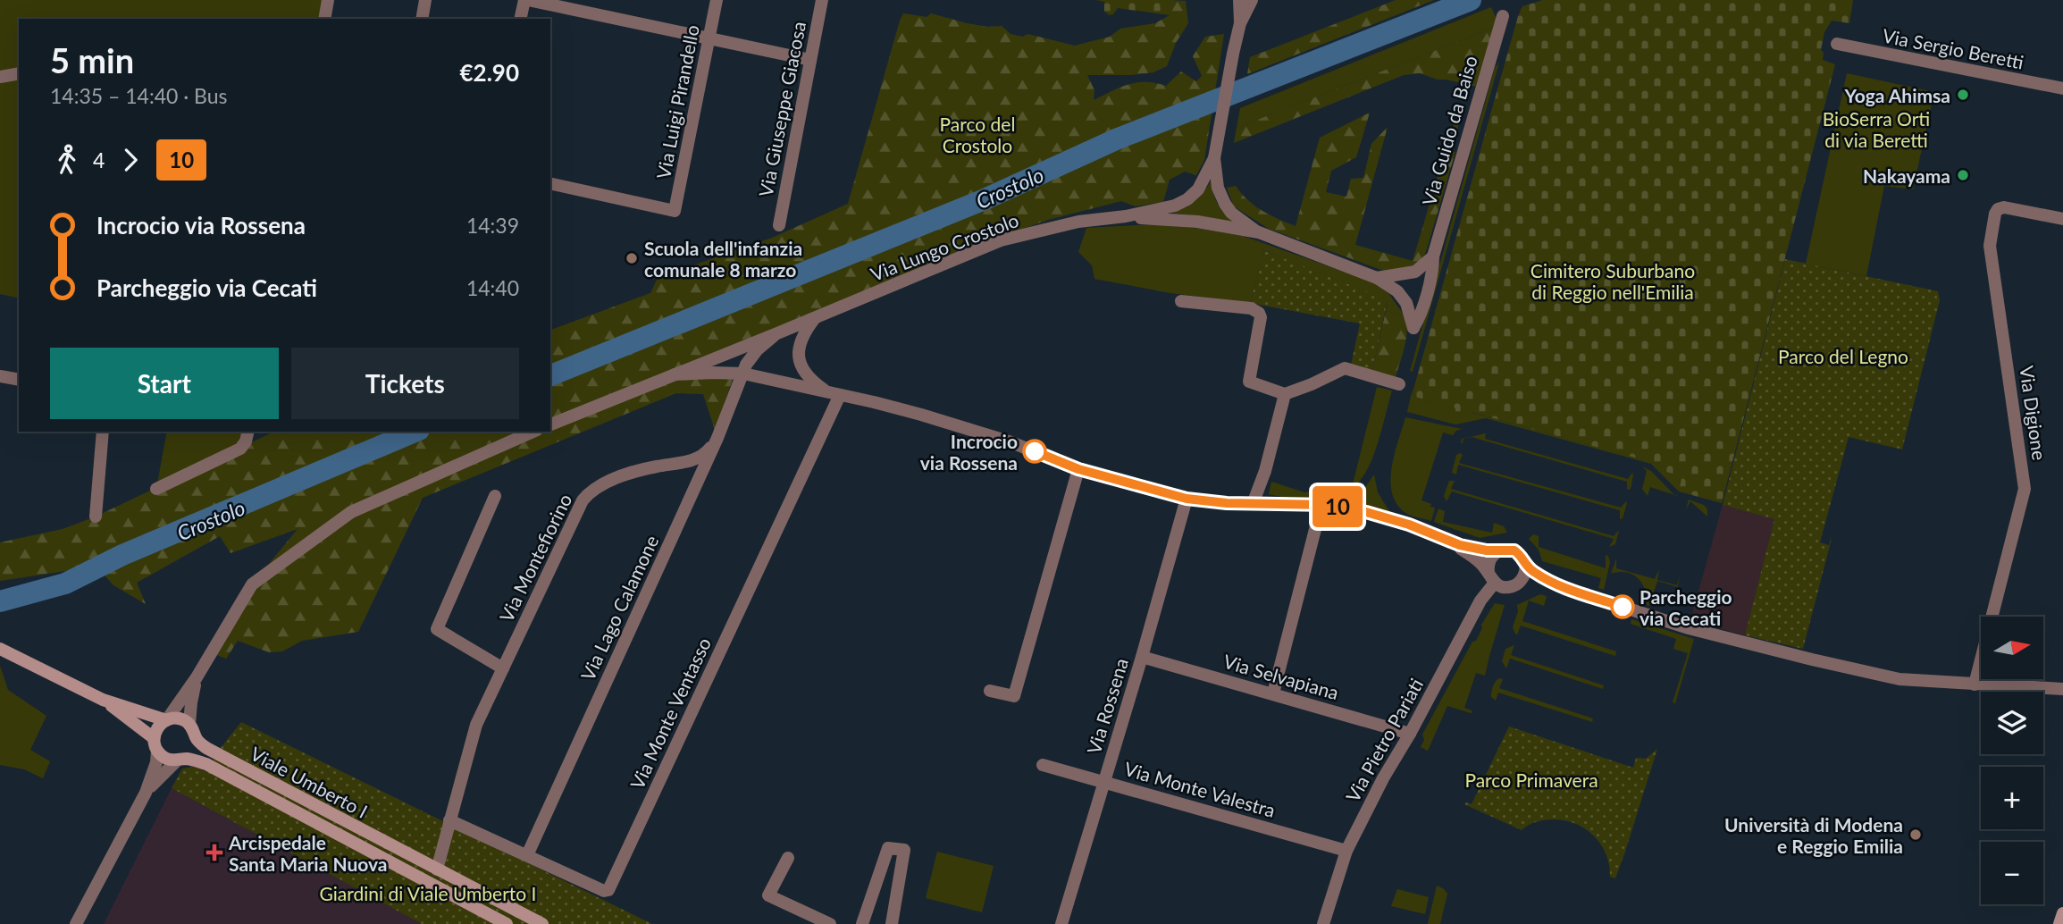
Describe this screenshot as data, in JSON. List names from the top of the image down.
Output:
{
  "streets": {
    "main road": ["Viale Umberto I"],
    "street": [
      "Via Sergio Beretti",
      "Via Luigi Pirandello",
      "Via Giuseppe Giacosa",
      "Via Guido da Baiso",
      "Via Lungo Crostolo",
      "Via Digione",
      "Via Montefiorino",
      "Via Lago Calamone",
      "Via Selvapiana",
      "Via Rossena",
      "Via Monte Ventasso",
      "Via Pietro Pariati",
      "Via Monte Valestra"
    ]
  },
  "crossings": [
    ["Via Guido da Baiso", "Via Lungo Crostolo"],
    ["Via Lungo Crostolo", "Via Lago Calamone"],
    ["Via Montefiorino", "Via Lago Calamone"],
    ["Via Montefiorino", "Via Monte Ventasso"],
    ["Via Montefiorino", "Viale Umberto I"],
    ["Via Lago Calamone", "Via Monte Ventasso"],
    ["Via Selvapiana", "Via Rossena"],
    ["Via Selvapiana", "Via Pietro Pariati"],
    ["Via Rossena", "Via Monte Valestra"],
    ["Via Pietro Pariati", "Via Monte Valestra"]
  ],
  "water": ["Crostolo"],
  "parks": [
    "BioSerra Orti di via Beretti",
    "Parco del Crostolo",
    "Cimitero Suburbano di Reggio nell'Emilia",
    "Parco del Legno",
    "Parco Primavera",
    "Giardini di Viale Umberto I"
  ],
  "places": {
    "other": [
      "Yoga Ahimsa",
      "Nakayama",
      "Scuola dell'infanzia comunale 8 marzo",
      "Incrocio via Rossena",
      "Parcheggio via Cecati",
      "Università di Modena e Reggio Emilia"
    ],
    "health": ["Arcispedale Santa Maria Nuova"]
  },
  "lines": ["bus line 10"],
  "north": "right",
  "page": {
    "on_map": "10",
    "heading": ["5 min", "14:35 – 14:40 · Bus", "€2.90"],
    "legs": ["4", "10"],
    "list": [
      {
        "name": "Incrocio via Rossena",
        "value": "14:39"
      },
      {
        "name": "Parcheggio via Cecati",
        "value": "14:40"
      }
    ],
    "buttons": ["Start", "Tickets"],
    "map_buttons": ["+", "−"]
  }
}
